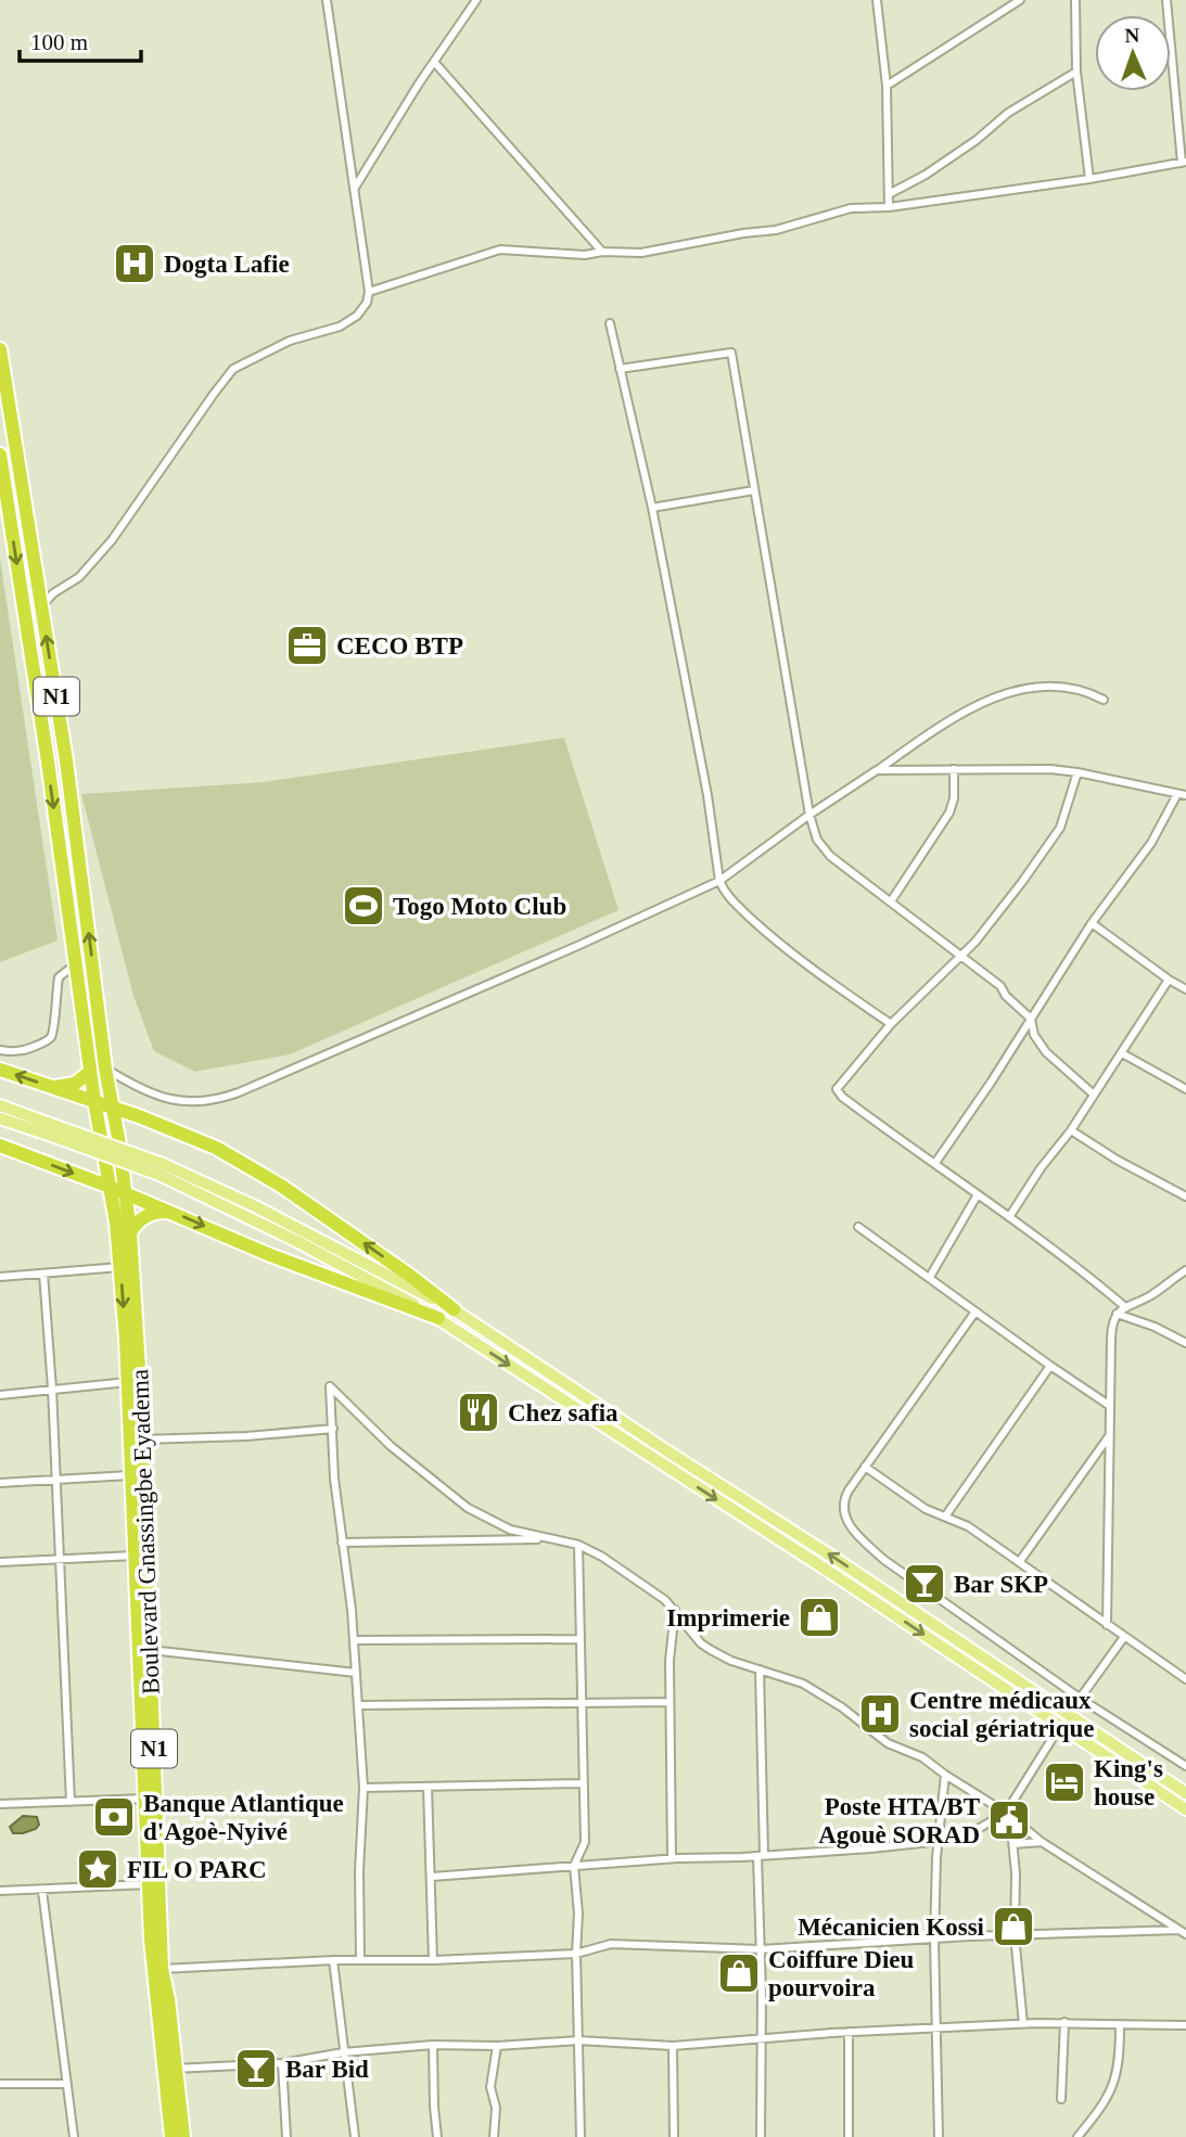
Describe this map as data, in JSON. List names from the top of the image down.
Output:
{
  "streets": {
    "highway": ["N1", "Boulevard Gnassingbe Eyadema"]
  },
  "crossings": [
    ["N1", "Boulevard Gnassingbe Eyadema"]
  ],
  "places": {
    "hospital": ["Dogta Lafie", "Centre médicaux social gériatrique"],
    "office": ["CECO BTP"],
    "sports": ["Togo Moto Club"],
    "restaurant": ["Chez safia"],
    "bar": ["Bar SKP", "Bar Bid"],
    "shop": ["Imprimerie", "Mécanicien Kossi", "Coiffure Dieu pourvoira"],
    "hotel": ["King's house"],
    "bank": ["Banque Atlantique d'Agoè-Nyivé"],
    "public building": ["Poste HTA/BT Agouè SORAD"],
    "place": ["FIL O PARC"]
  },
  "scale_bar": "100 m",
  "north": "top"
}
